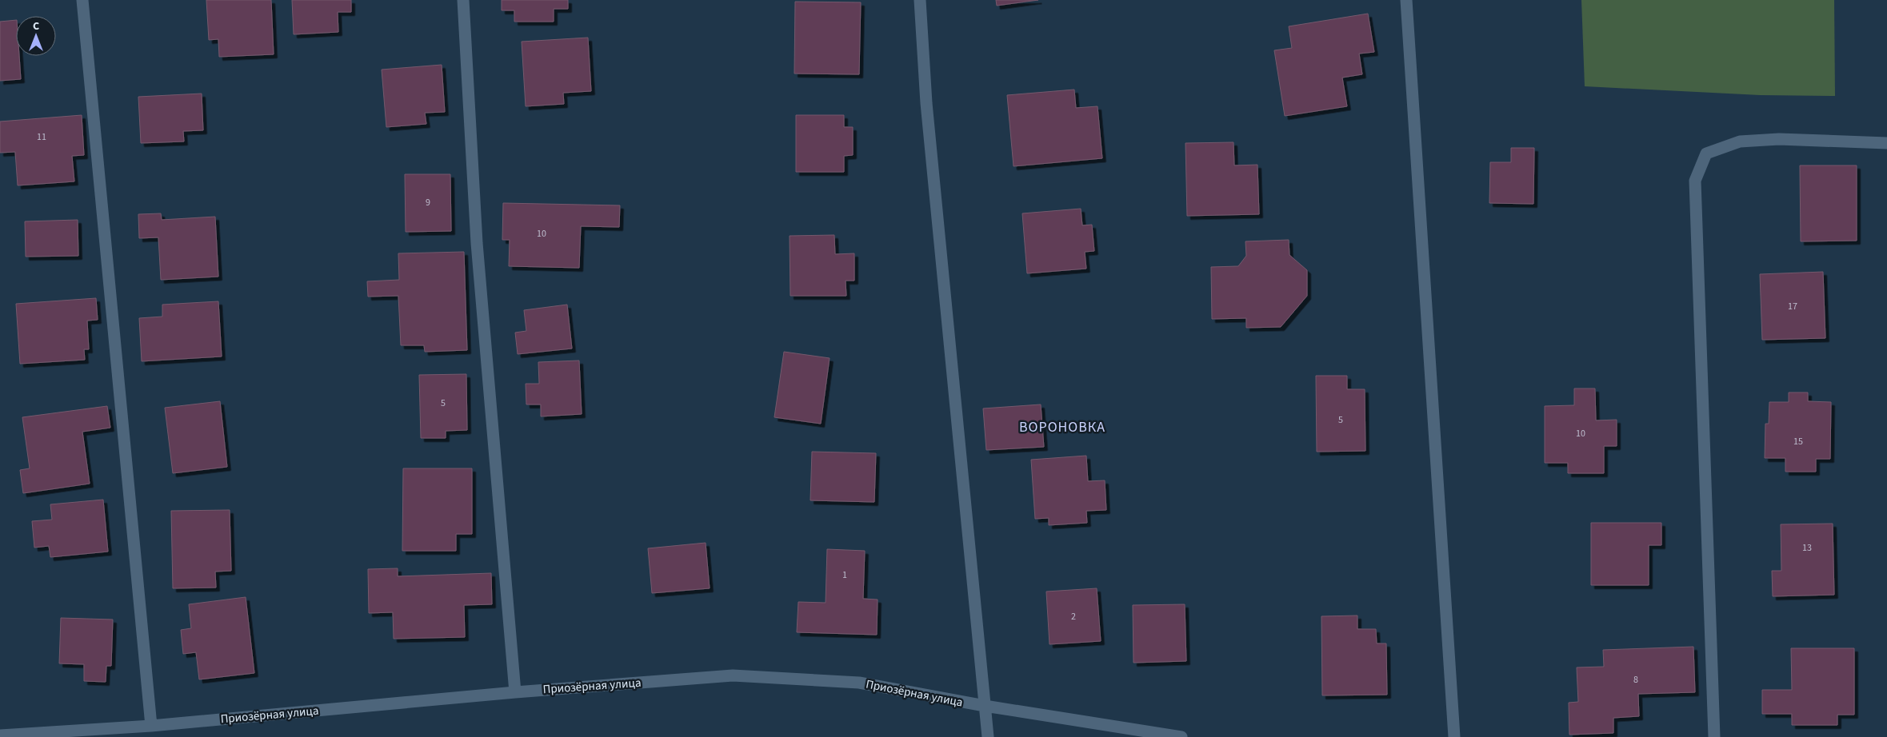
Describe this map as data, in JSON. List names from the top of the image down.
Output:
{
  "streets": {
    "street": ["Приозёрная улица"]
  },
  "districts": ["ВОРОНОВКА"],
  "house_numbers": [
    "11",
    "9",
    "10",
    "17",
    "5",
    "5",
    "10",
    "15",
    "13",
    "1",
    "2",
    "8"
  ],
  "north": "top"
}
